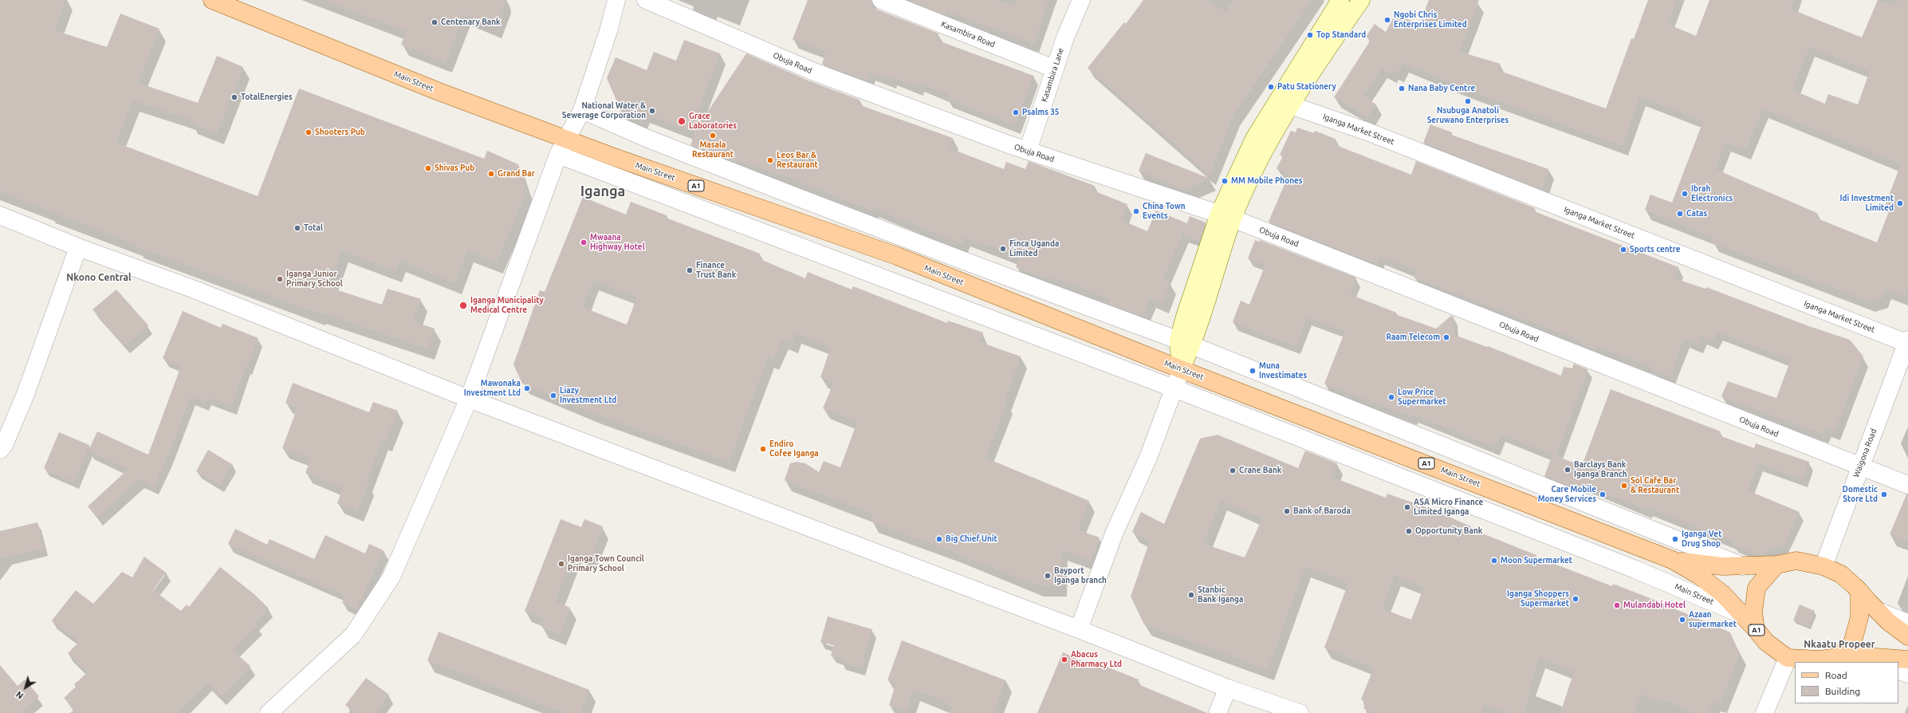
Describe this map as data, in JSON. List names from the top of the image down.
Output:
{
  "streets": {
    "main road": ["Main Street", "A1"],
    "street": [
      "Kasambira Road",
      "Obuja Road",
      "Kasambira Lane",
      "Iganga Market Street",
      "Waigona Road"
    ]
  },
  "crossings": [
    ["Kasambira Road", "Kasambira Lane"],
    ["Obuja Road", "Kasambira Lane"],
    ["Obuja Road", "Waigona Road"],
    ["Main Street", "Waigona Road"],
    ["Iganga Market Street", "Waigona Road"]
  ],
  "districts": ["Iganga", "Nkono Central", "Nkaatu Propeer"],
  "places": [
    "Ngobi Chris Enterprises Limited",
    "Centenary Bank",
    "Top Standard",
    "Patu Stationery",
    "Nana Baby Centre",
    "TotalEnergies",
    "Nsubuga Anatoli Seruwano Enterprises",
    "National Water & Sewerage Corporation",
    "Psalms 35",
    "Grace Laboratories",
    "Shooters Pub",
    "Masala Restaurant",
    "Leos Bar & Restaurant",
    "Shivas Pub",
    "Grand Bar",
    "MM Mobile Phones",
    "Ibrah Electronics",
    "Idi Investment Limited",
    "China Town Events",
    "Catas",
    "Total",
    "Mwaana Highway Hotel",
    "Finca Uganda Limited",
    "Sports centre",
    "Finance Trust Bank",
    "Iganga Junior Primary School",
    "Iganga Municipality Medical Centre",
    "Raam Telecom",
    "Muna Investimates",
    "Mawonaka Investment Ltd",
    "Liazy Investment Ltd",
    "Low Price Supermarket",
    "Endiro Cofee Iganga",
    "Barclays Bank Iganga Branch",
    "Crane Bank",
    "Sol Cafe Bar & Restaurant",
    "Care Mobile Money Services",
    "Domestic Store Ltd",
    "ASA Micro Finance Limited Iganga",
    "Bank of Baroda",
    "Opportunity Bank",
    "Big Chief Unit",
    "Iganga Vet Drug Shop",
    "Moon Supermarket",
    "Iganga Town Council Primary School",
    "Bayport Iganga branch",
    "Stanbic Bank Iganga",
    "Iganga Shoppers Supermarket",
    "Mulandabi Hotel",
    "Azaan supermarket",
    "Abacus Pharmacy Ltd"
  ],
  "legend": ["Road", "Building"],
  "north": "bottom left"
}
